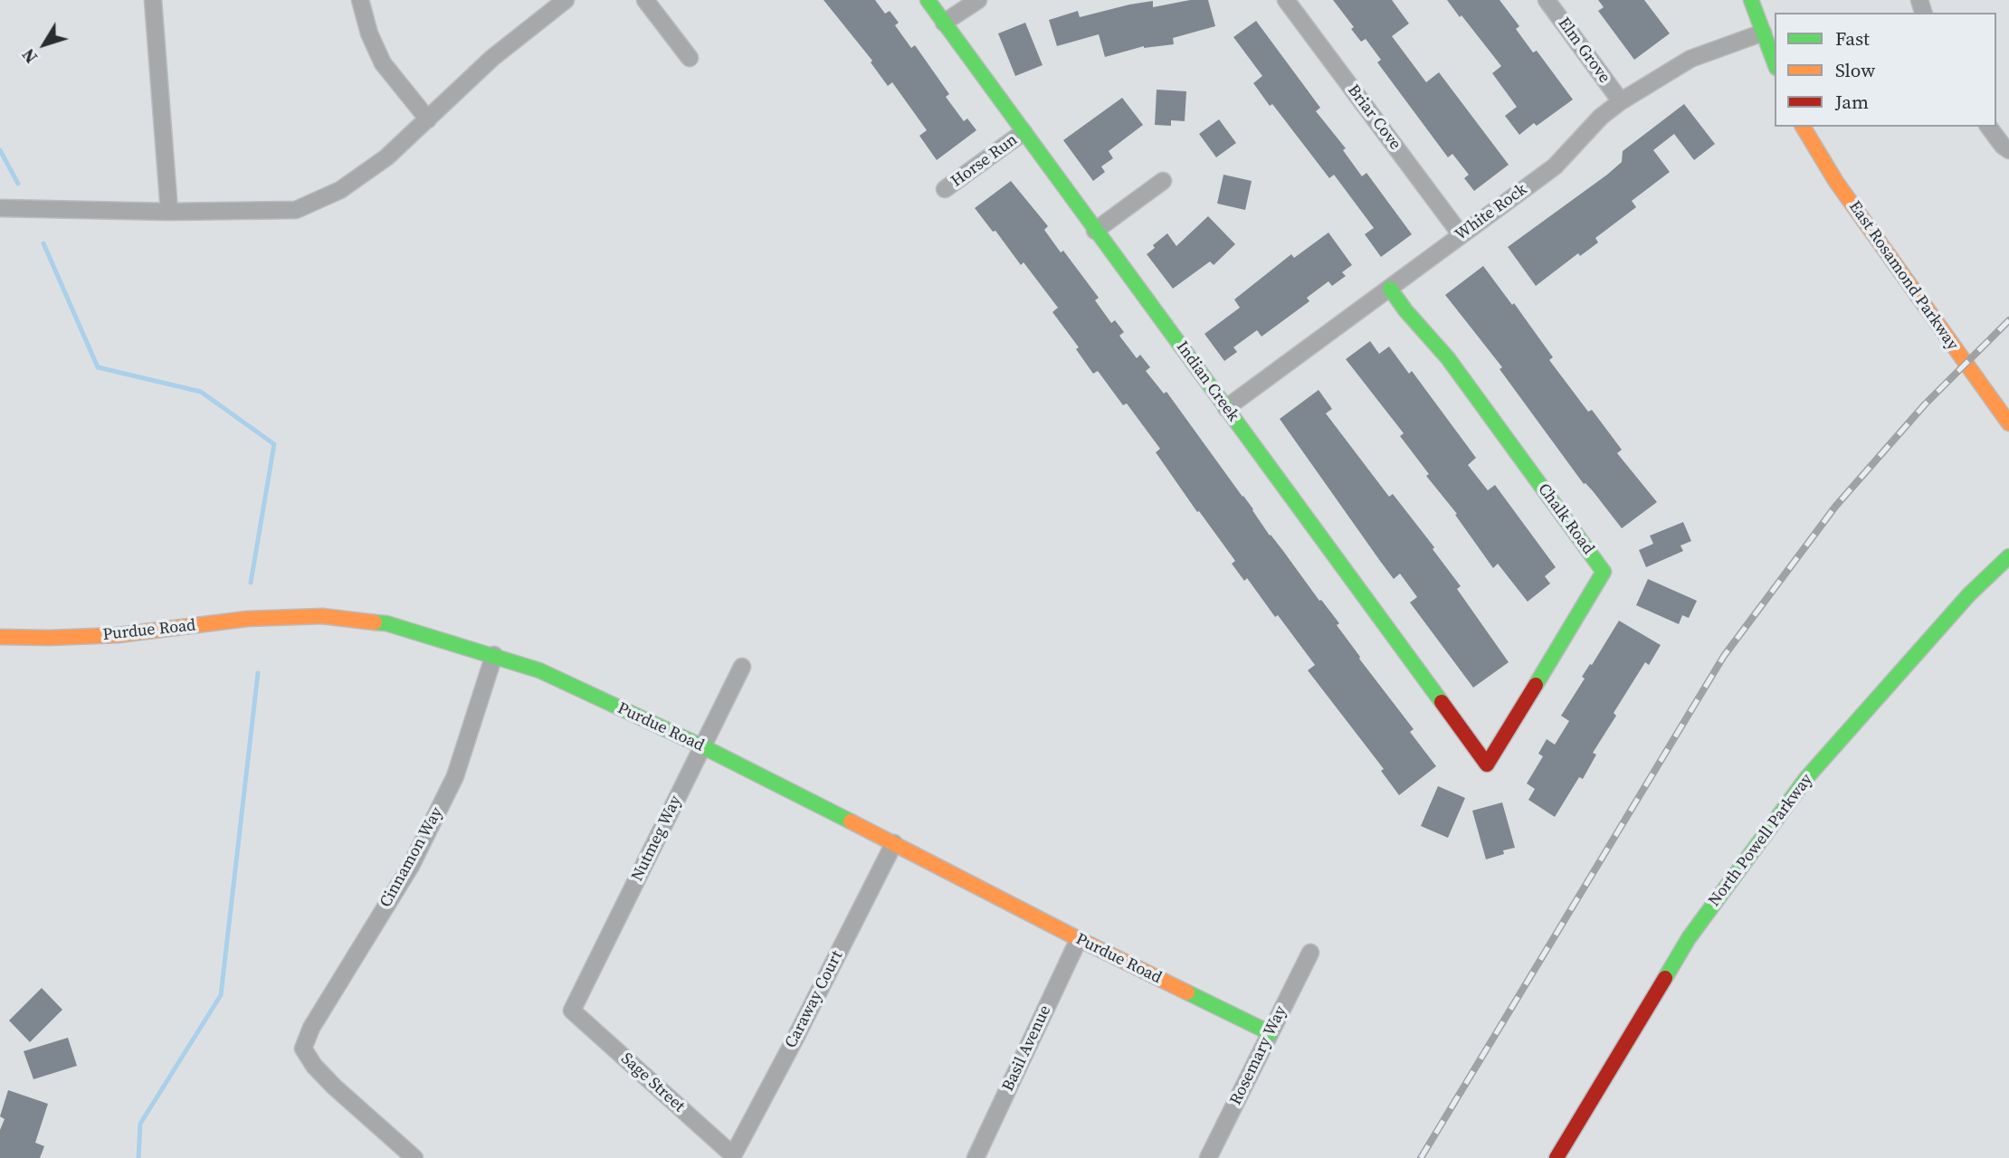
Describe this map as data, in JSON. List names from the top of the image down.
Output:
{
  "streets": {
    "street": [
      "Elm Grove",
      "Briar Cove",
      "Horse Run",
      "White Rock",
      "East Rosamond Parkway",
      "Indian Creek",
      "Chalk Road",
      "Purdue Road",
      "Nutmeg Way",
      "North Powell Parkway",
      "Cinnamon Way",
      "Caraway Court",
      "Basil Avenue",
      "Rosemary Way",
      "Sage Street"
    ]
  },
  "crossings": [
    ["Elm Grove", "White Rock"],
    ["Briar Cove", "White Rock"],
    ["Horse Run", "Indian Creek"],
    ["White Rock", "Indian Creek"],
    ["White Rock", "Chalk Road"],
    ["Indian Creek", "Chalk Road"],
    ["Purdue Road", "Nutmeg Way"],
    ["Purdue Road", "Cinnamon Way"],
    ["Purdue Road", "Caraway Court"],
    ["Purdue Road", "Basil Avenue"],
    ["Purdue Road", "Rosemary Way"],
    ["Nutmeg Way", "Sage Street"],
    ["Caraway Court", "Sage Street"]
  ],
  "legend": ["Fast", "Slow", "Jam"],
  "north": "bottom left"
}
